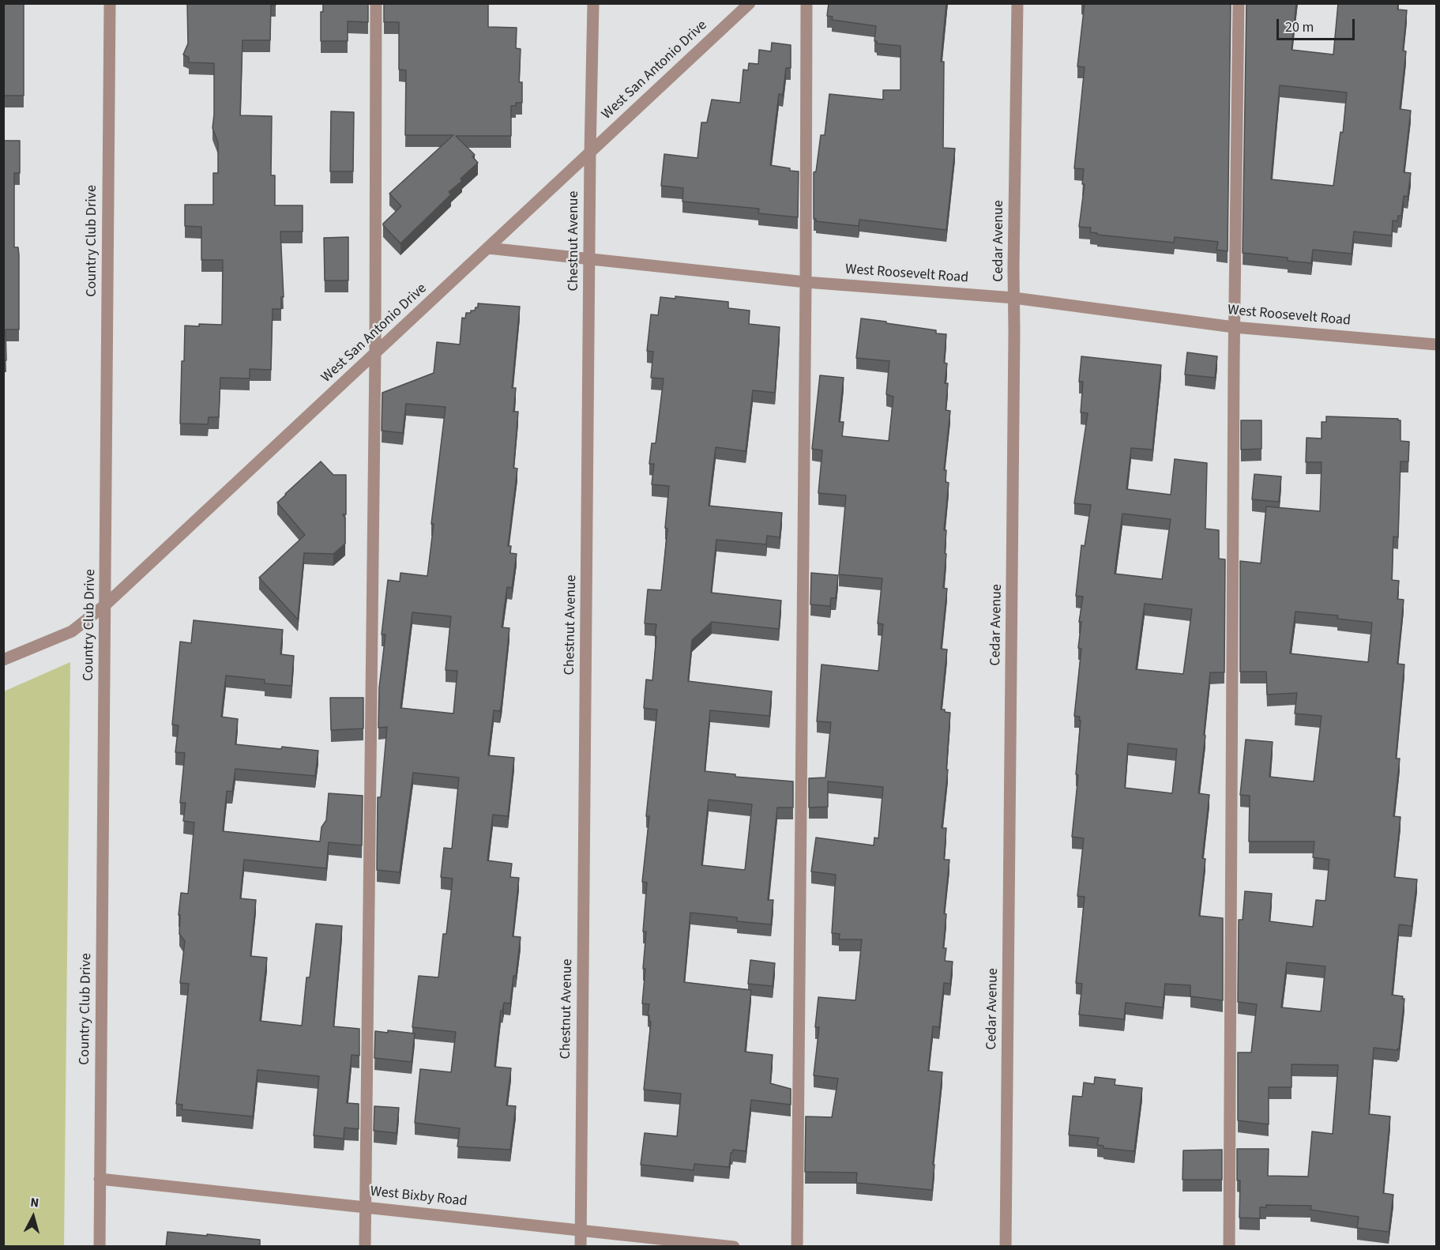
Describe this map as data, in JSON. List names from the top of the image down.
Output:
{
  "streets": {
    "street": [
      "West San Antonio Drive",
      "Country Club Drive",
      "Chestnut Avenue",
      "Cedar Avenue",
      "West Roosevelt Road",
      "West Bixby Road"
    ]
  },
  "crossings": [
    ["West San Antonio Drive", "Country Club Drive"],
    ["West San Antonio Drive", "Chestnut Avenue"],
    ["West San Antonio Drive", "West Roosevelt Road"],
    ["Country Club Drive", "West Bixby Road"],
    ["Chestnut Avenue", "West Roosevelt Road"],
    ["Chestnut Avenue", "West Bixby Road"],
    ["Cedar Avenue", "West Roosevelt Road"]
  ],
  "scale_bar": "20 m",
  "north": "top"
}
